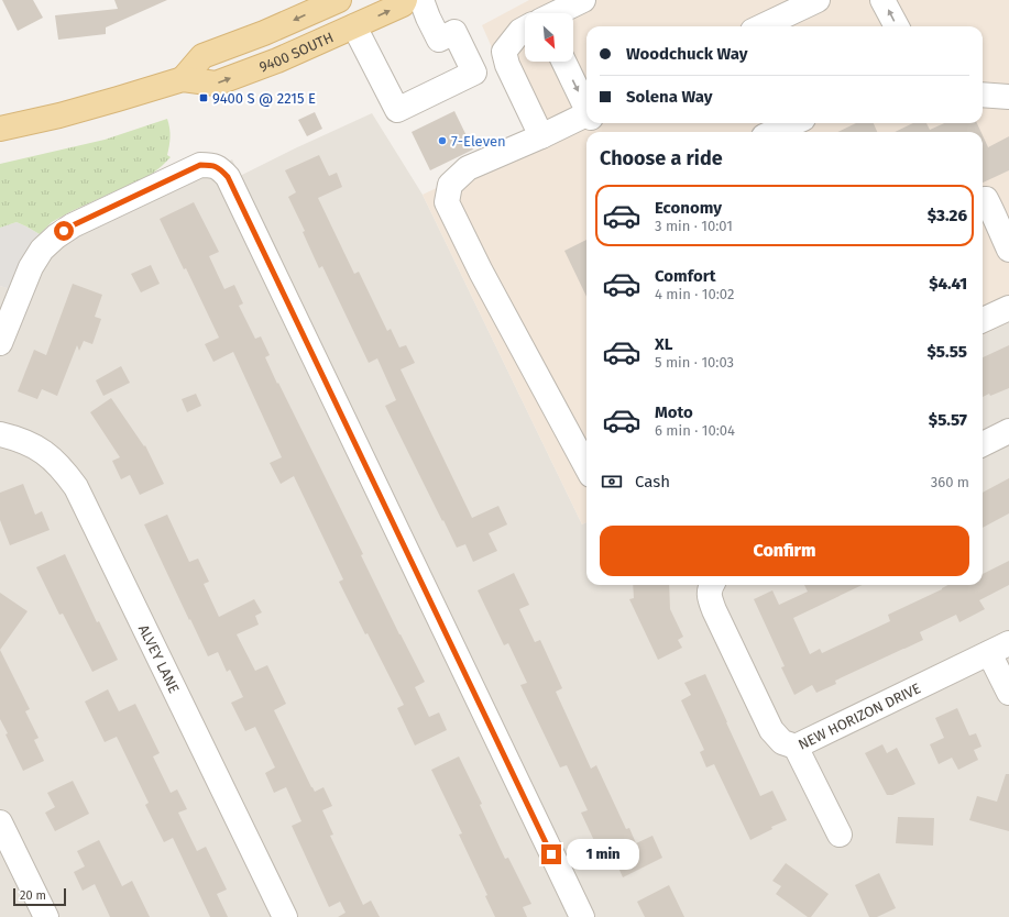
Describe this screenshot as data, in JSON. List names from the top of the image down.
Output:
{
  "streets": {
    "main road": ["9400 SOUTH"],
    "street": ["ALVEY LANE", "NEW HORIZON DRIVE"]
  },
  "places": {
    "transit": ["9400 S @ 2215 E"],
    "other": ["7-Eleven"]
  },
  "scale_bar": "20 m",
  "north": "bottom right",
  "page": {
    "banner": ["Woodchuck Way", "Solena Way"],
    "heading": "Choose a ride",
    "list": [
      {
        "name": "Economy",
        "note": "3 min · 10:01",
        "value": "$3.26"
      },
      {
        "name": "Comfort",
        "note": "4 min · 10:02",
        "value": "$4.41"
      },
      {
        "name": "XL",
        "note": "5 min · 10:03",
        "value": "$5.55"
      },
      {
        "name": "Moto",
        "note": "6 min · 10:04",
        "value": "$5.57"
      }
    ],
    "pay": ["Cash", "360 m"],
    "buttons": "Confirm",
    "bubble": "1 min",
    "scale": "20 m"
  }
}
